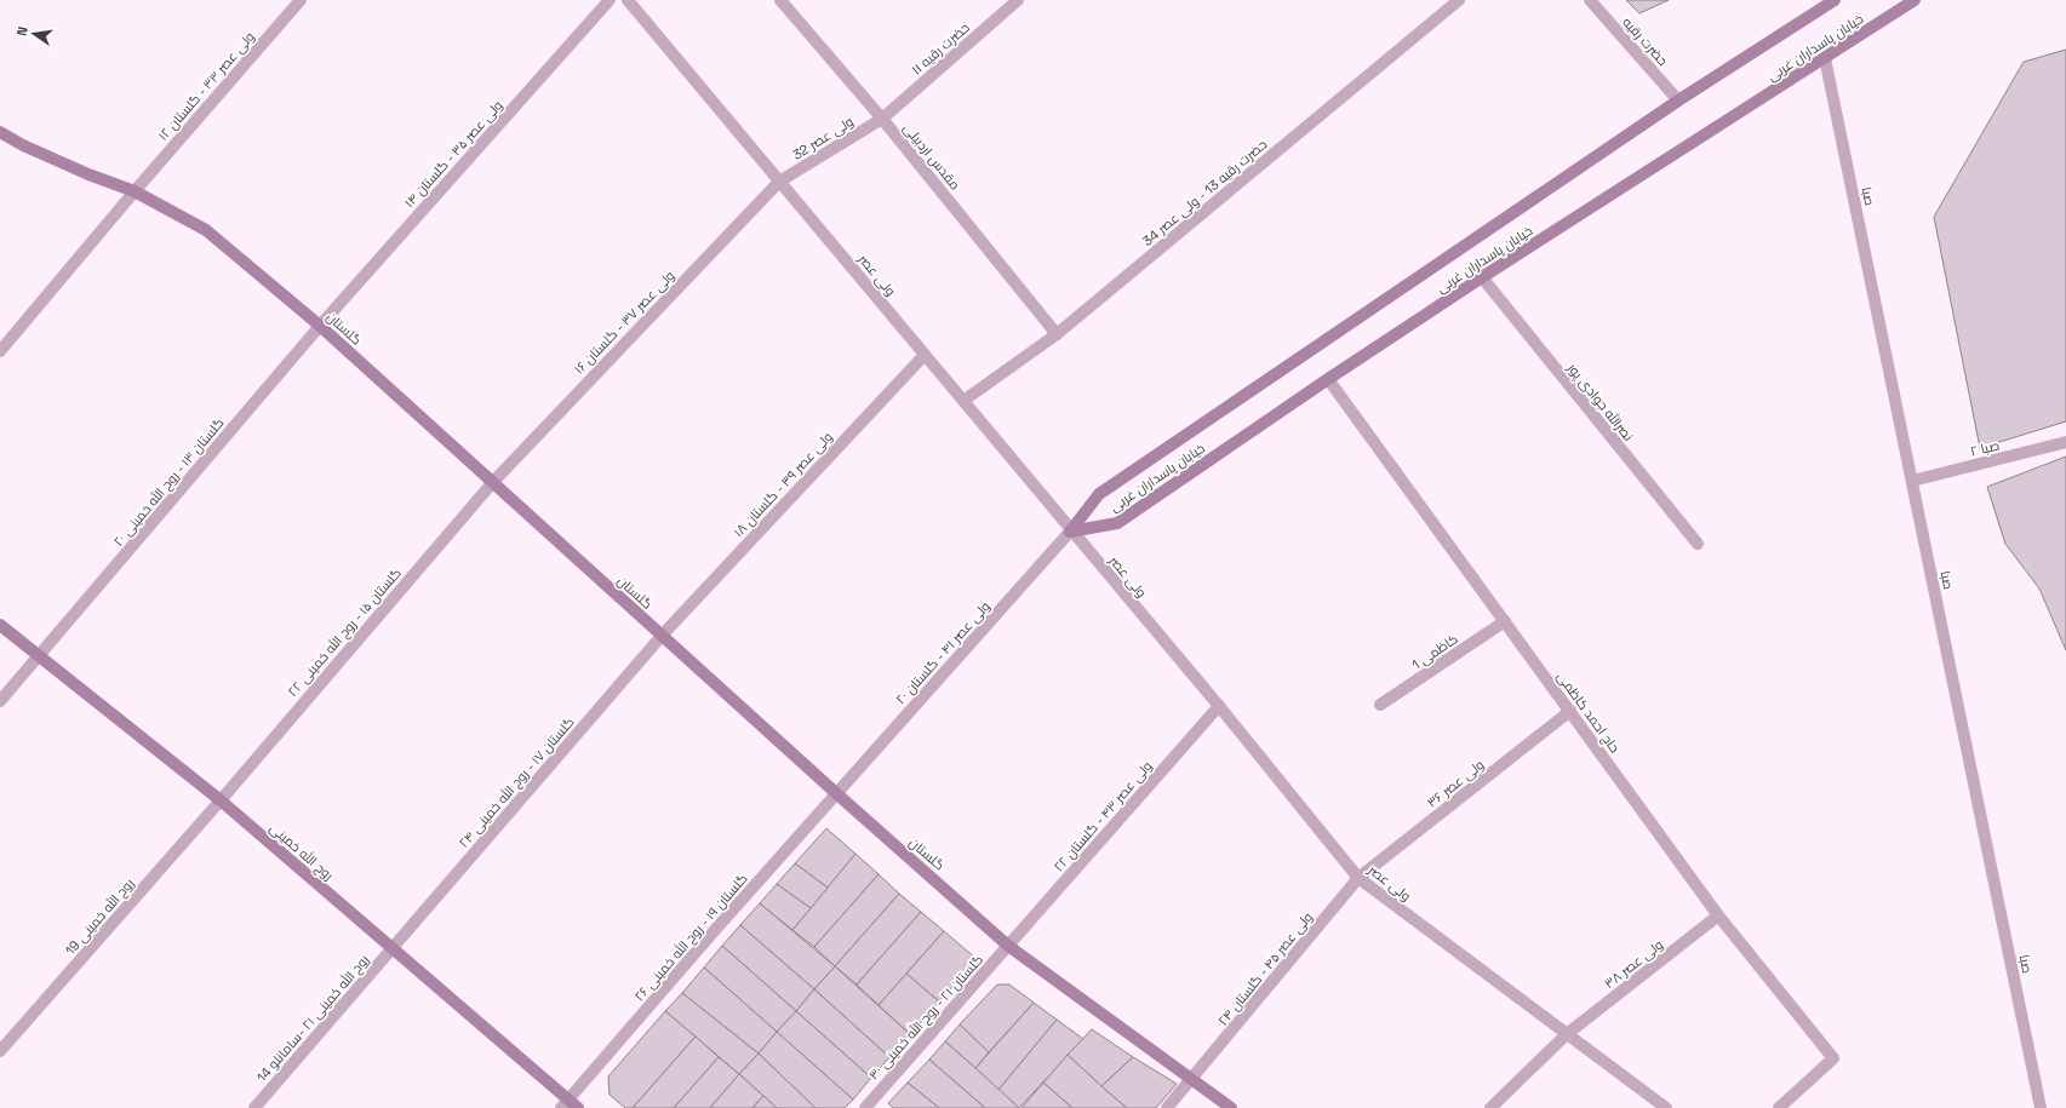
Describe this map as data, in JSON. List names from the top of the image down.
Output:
{
  "streets": {
    "street": [
      "حضرت رقیه",
      "خیابان پاسداران غربی",
      "حضرت رقیه ۱۱",
      "ولی عصر ۳۳ - گلستان ۱۲",
      "ولی عصر 32",
      "ولی عصر ۳۵ - گلستان ۱۴",
      "مقدس اردبیلی",
      "حضرت رقیه 13 - ولی عصر 34",
      "صبا",
      "ولی عصر",
      "ولی عصر ۳۷ - گلستان ۱۶",
      "گلستان",
      "نصرالله جوادی پور",
      "صبا ۲",
      "گلستان ۱۳ - روح الله خمینی ۲۰",
      "ولی عصر ۳۹ - گلستان ۱۸",
      "گلستان ۱۵ - روح الله خمینی ۲۲",
      "کاظمی 1",
      "ولی عصر ۴۱ - گلستان ۲۰",
      "حاج احمد کاظمی",
      "گلستان ۱۷ - روح الله خمینی ۲۴",
      "ولی عصر ۳۶",
      "ولی عصر ۴۳ - گلستان ۲۲",
      "روح الله خمینی",
      "روح الله خمینی 19",
      "گلستان ۱۹ - روح الله خمینی ۲۶",
      "ولی عصر ۳۸",
      "ولی عصر ۴۵ - گلستان ۲۴",
      "گلستان ۲۱ - روح الله خمینی ۳۰",
      "روح الله خمینی ۲۱ -سامانلو 14"
    ]
  },
  "crossings": [
    ["حضرت رقیه", "خیابان پاسداران غربی"],
    ["خیابان پاسداران غربی", "صبا"],
    ["خیابان پاسداران غربی", "ولی عصر"],
    ["خیابان پاسداران غربی", "نصرالله جوادی پور"],
    ["خیابان پاسداران غربی", "ولی عصر ۴۱ - گلستان ۲۰"],
    ["خیابان پاسداران غربی", "حاج احمد کاظمی"],
    ["حضرت رقیه ۱۱", "ولی عصر 32"],
    ["حضرت رقیه ۱۱", "مقدس اردبیلی"],
    ["ولی عصر ۳۳ - گلستان ۱۲", "گلستان"],
    ["ولی عصر 32", "مقدس اردبیلی"],
    ["ولی عصر 32", "ولی عصر"],
    ["ولی عصر 32", "ولی عصر ۳۷ - گلستان ۱۶"],
    ["ولی عصر ۳۵ - گلستان ۱۴", "گلستان"],
    ["ولی عصر ۳۵ - گلستان ۱۴", "گلستان ۱۳ - روح الله خمینی ۲۰"],
    ["مقدس اردبیلی", "حضرت رقیه 13 - ولی عصر 34"],
    ["حضرت رقیه 13 - ولی عصر 34", "ولی عصر"],
    ["صبا", "صبا ۲"],
    ["ولی عصر", "ولی عصر ۳۷ - گلستان ۱۶"],
    ["ولی عصر", "ولی عصر ۳۹ - گلستان ۱۸"],
    ["ولی عصر", "ولی عصر ۴۱ - گلستان ۲۰"],
    ["ولی عصر", "ولی عصر ۳۶"],
    ["ولی عصر", "ولی عصر ۴۳ - گلستان ۲۲"],
    ["ولی عصر", "ولی عصر ۳۸"],
    ["ولی عصر", "ولی عصر ۴۵ - گلستان ۲۴"],
    ["ولی عصر ۳۷ - گلستان ۱۶", "گلستان"],
    ["ولی عصر ۳۷ - گلستان ۱۶", "گلستان ۱۵ - روح الله خمینی ۲۲"],
    ["گلستان", "گلستان ۱۳ - روح الله خمینی ۲۰"],
    ["گلستان", "ولی عصر ۳۹ - گلستان ۱۸"],
    ["گلستان", "گلستان ۱۵ - روح الله خمینی ۲۲"],
    ["گلستان", "ولی عصر ۴۱ - گلستان ۲۰"],
    ["گلستان", "گلستان ۱۷ - روح الله خمینی ۲۴"],
    ["گلستان", "ولی عصر ۴۳ - گلستان ۲۲"],
    ["گلستان", "گلستان ۱۹ - روح الله خمینی ۲۶"],
    ["گلستان", "ولی عصر ۴۵ - گلستان ۲۴"],
    ["گلستان", "گلستان ۲۱ - روح الله خمینی ۳۰"],
    ["گلستان ۱۳ - روح الله خمینی ۲۰", "روح الله خمینی"],
    ["ولی عصر ۳۹ - گلستان ۱۸", "گلستان ۱۷ - روح الله خمینی ۲۴"],
    ["گلستان ۱۵ - روح الله خمینی ۲۲", "روح الله خمینی"],
    ["گلستان ۱۵ - روح الله خمینی ۲۲", "روح الله خمینی 19"],
    ["کاظمی 1", "حاج احمد کاظمی"],
    ["ولی عصر ۴۱ - گلستان ۲۰", "گلستان ۱۹ - روح الله خمینی ۲۶"],
    ["حاج احمد کاظمی", "ولی عصر ۳۶"],
    ["حاج احمد کاظمی", "ولی عصر ۳۸"],
    ["گلستان ۱۷ - روح الله خمینی ۲۴", "روح الله خمینی"],
    ["گلستان ۱۷ - روح الله خمینی ۲۴", "روح الله خمینی ۲۱ -سامانلو 14"],
    ["ولی عصر ۳۶", "ولی عصر ۴۵ - گلستان ۲۴"],
    ["ولی عصر ۴۳ - گلستان ۲۲", "گلستان ۲۱ - روح الله خمینی ۳۰"],
    ["روح الله خمینی", "روح الله خمینی 19"],
    ["روح الله خمینی", "گلستان ۱۹ - روح الله خمینی ۲۶"],
    ["روح الله خمینی", "روح الله خمینی ۲۱ -سامانلو 14"]
  ],
  "north": "left"
}
